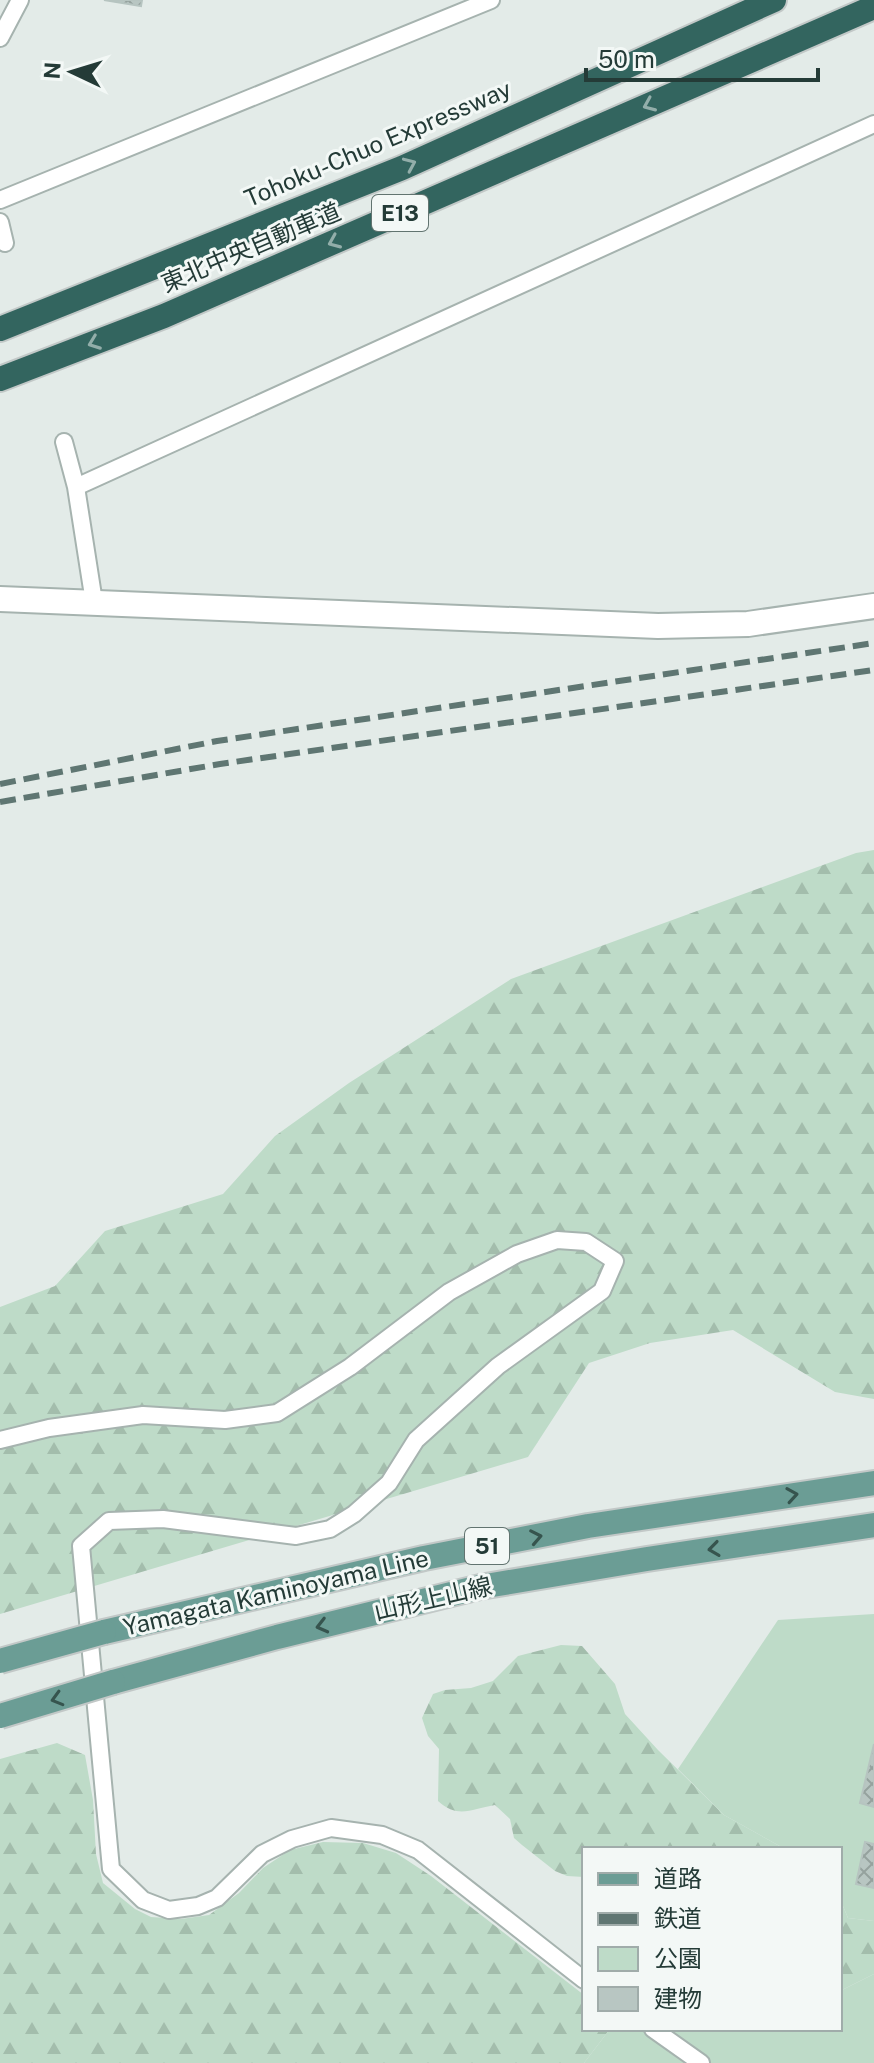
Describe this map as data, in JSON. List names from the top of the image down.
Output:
{
  "streets": {
    "highway": ["Tohoku-Chuo Expressway", "E13", "東北中央自動車道"],
    "main road": ["51", "Yamagata Kaminoyama Line", "山形上山線"]
  },
  "one_way": [
    "Tohoku-Chuo Expressway",
    "東北中央自動車道",
    "Yamagata Kaminoyama Line",
    "山形上山線"
  ],
  "legend": [
    "道路",
    "鉄道",
    "公園",
    "建物"
  ],
  "scale_bar": "50 m",
  "north": "left"
}
